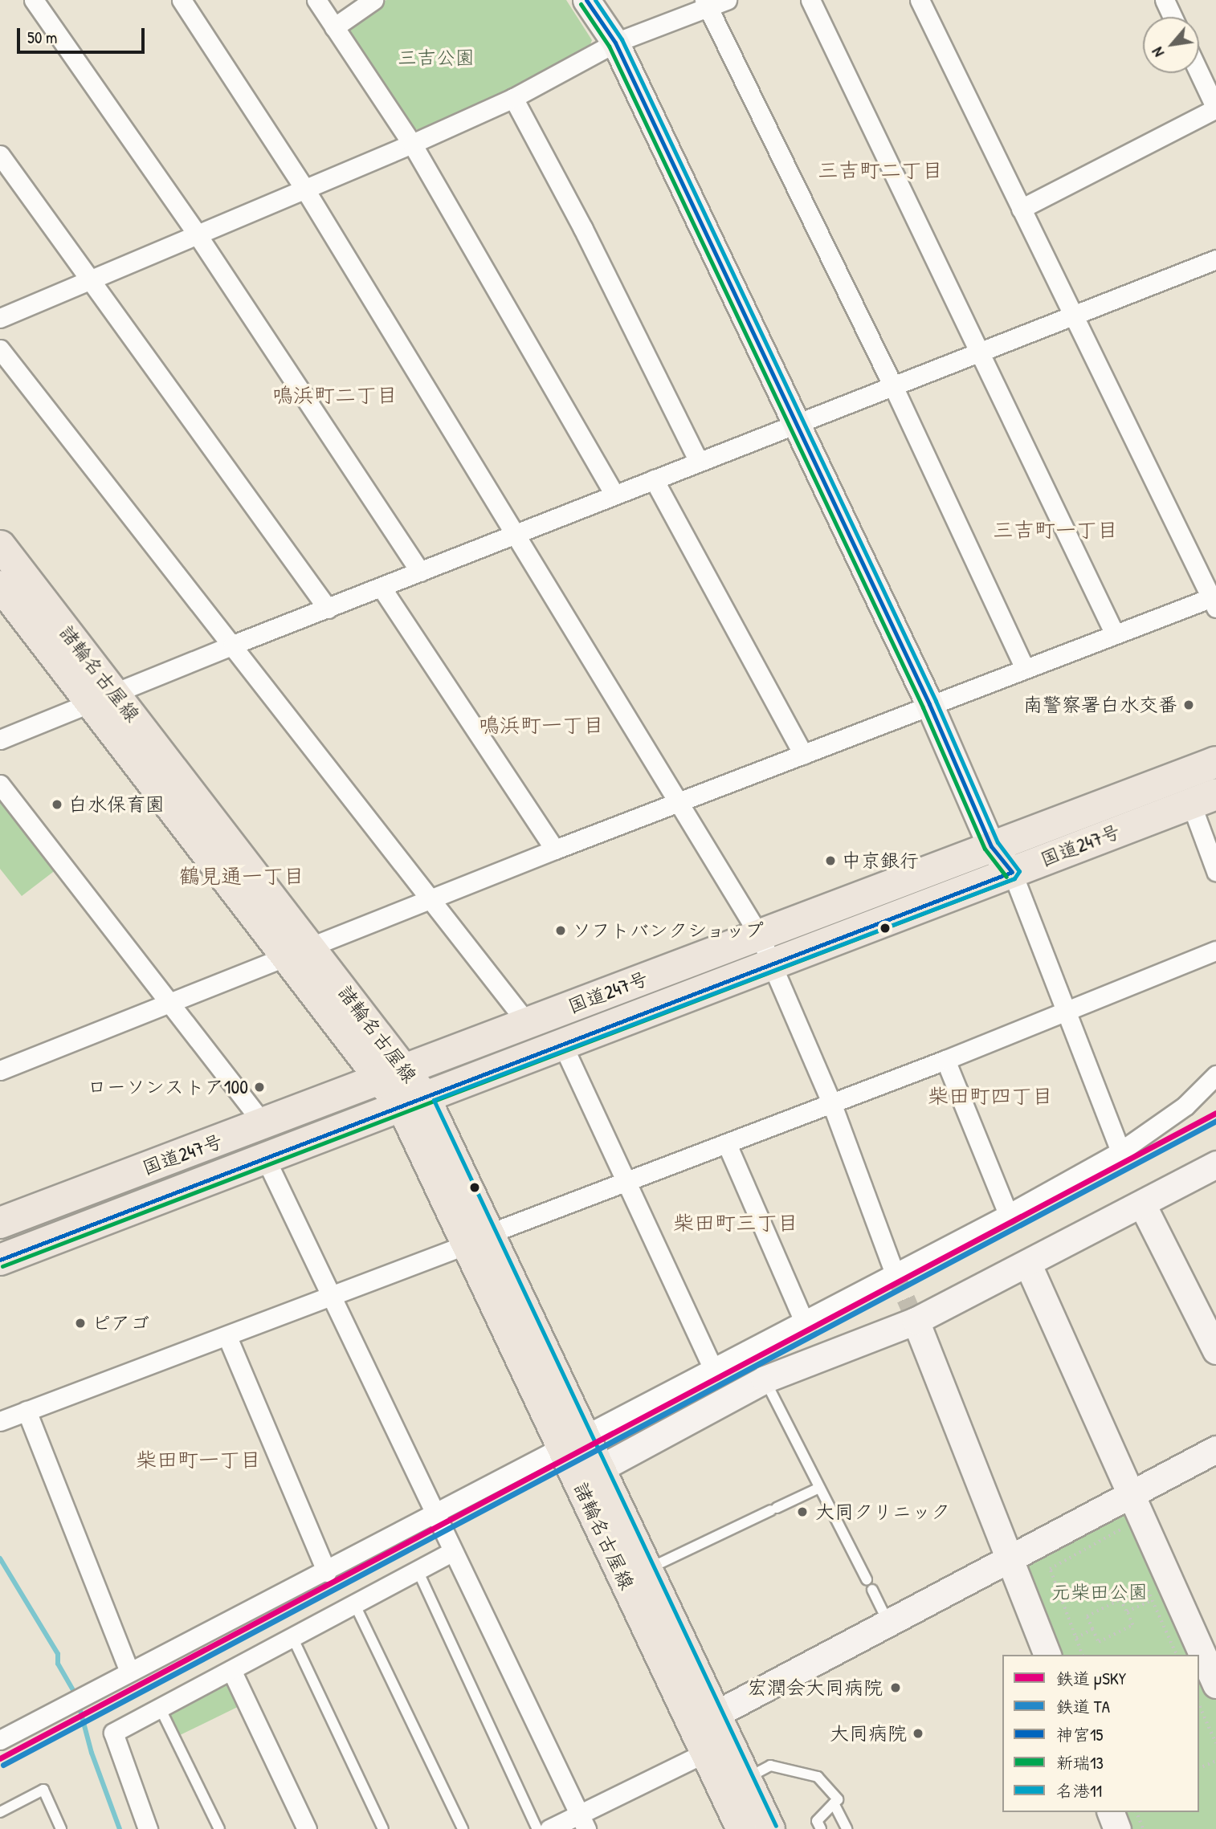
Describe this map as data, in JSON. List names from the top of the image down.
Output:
{
  "streets": {
    "highway": ["国道247号"],
    "main road": ["諸輪名古屋線"]
  },
  "crossings": [
    ["諸輪名古屋線", "国道247号"]
  ],
  "districts": [
    "三吉町二丁目",
    "鳴浜町二丁目",
    "三吉町一丁目",
    "鳴浜町一丁目",
    "鶴見通一丁目",
    "柴田町四丁目",
    "柴田町三丁目",
    "柴田町一丁目"
  ],
  "parks": ["三吉公園", "元柴田公園"],
  "places": [
    "南警察署白水交番",
    "白水保育園",
    "中京銀行",
    "ソフトバンクショップ",
    "ローソンストア100",
    "ピアゴ",
    "大同クリニック",
    "宏潤会大同病院",
    "大同病院"
  ],
  "lines": [
    "transit line 神宮15",
    "transit line 名港11",
    "transit line 新瑞13",
    "rail line μSKY",
    "rail line TA"
  ],
  "legend": [
    "鉄道 μSKY",
    "鉄道 TA",
    "神宮15",
    "新瑞13",
    "名港11"
  ],
  "scale_bar": "50 m",
  "north": "bottom left"
}
